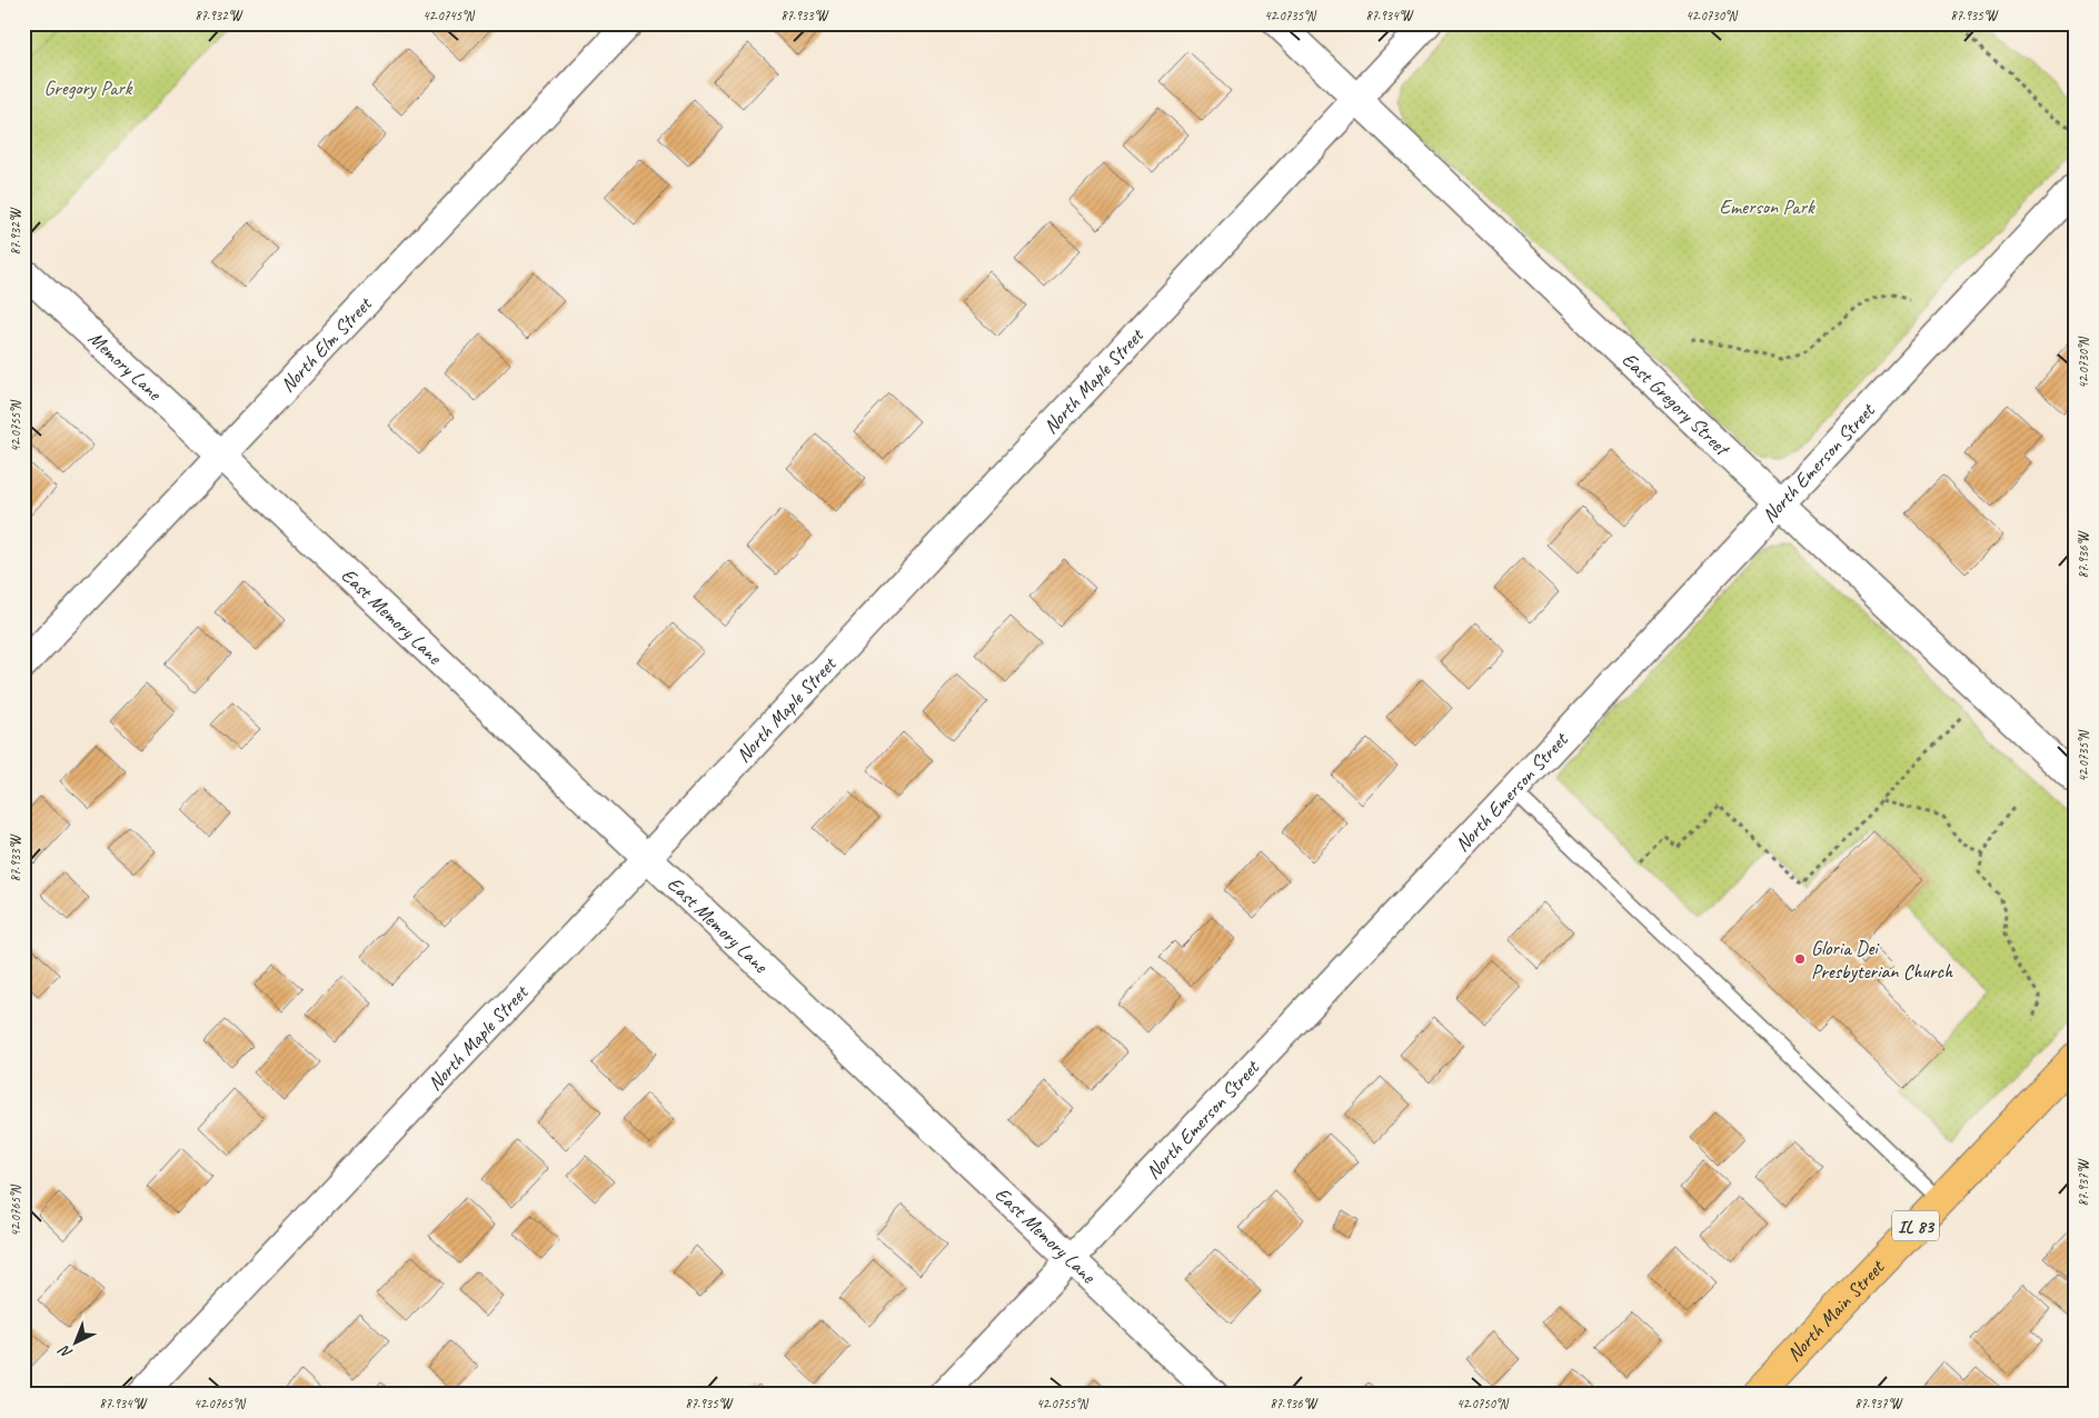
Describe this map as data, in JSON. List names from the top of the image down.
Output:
{
  "streets": {
    "main road": ["IL 83", "North Main Street"],
    "street": [
      "North Elm Street",
      "Memory Lane",
      "North Maple Street",
      "East Gregory Street",
      "North Emerson Street",
      "East Memory Lane"
    ]
  },
  "crossings": [
    ["North Elm Street", "Memory Lane"],
    ["North Elm Street", "East Memory Lane"],
    ["Memory Lane", "East Memory Lane"],
    ["North Maple Street", "East Gregory Street"],
    ["North Maple Street", "East Memory Lane"],
    ["East Gregory Street", "North Emerson Street"],
    ["North Emerson Street", "East Memory Lane"]
  ],
  "parks": ["Gregory Park", "Emerson Park"],
  "places": ["Gloria Dei Presbyterian Church"],
  "north": "bottom left",
  "coordinates": [
    "87.932°W",
    "42.0745°N",
    "87.933°W",
    "42.0735°N",
    "87.934°W",
    "42.0730°N",
    "87.935°W",
    "42.0755°N",
    "87.936°W",
    "87.937°W",
    "42.0765°N",
    "42.0750°N"
  ]
}
